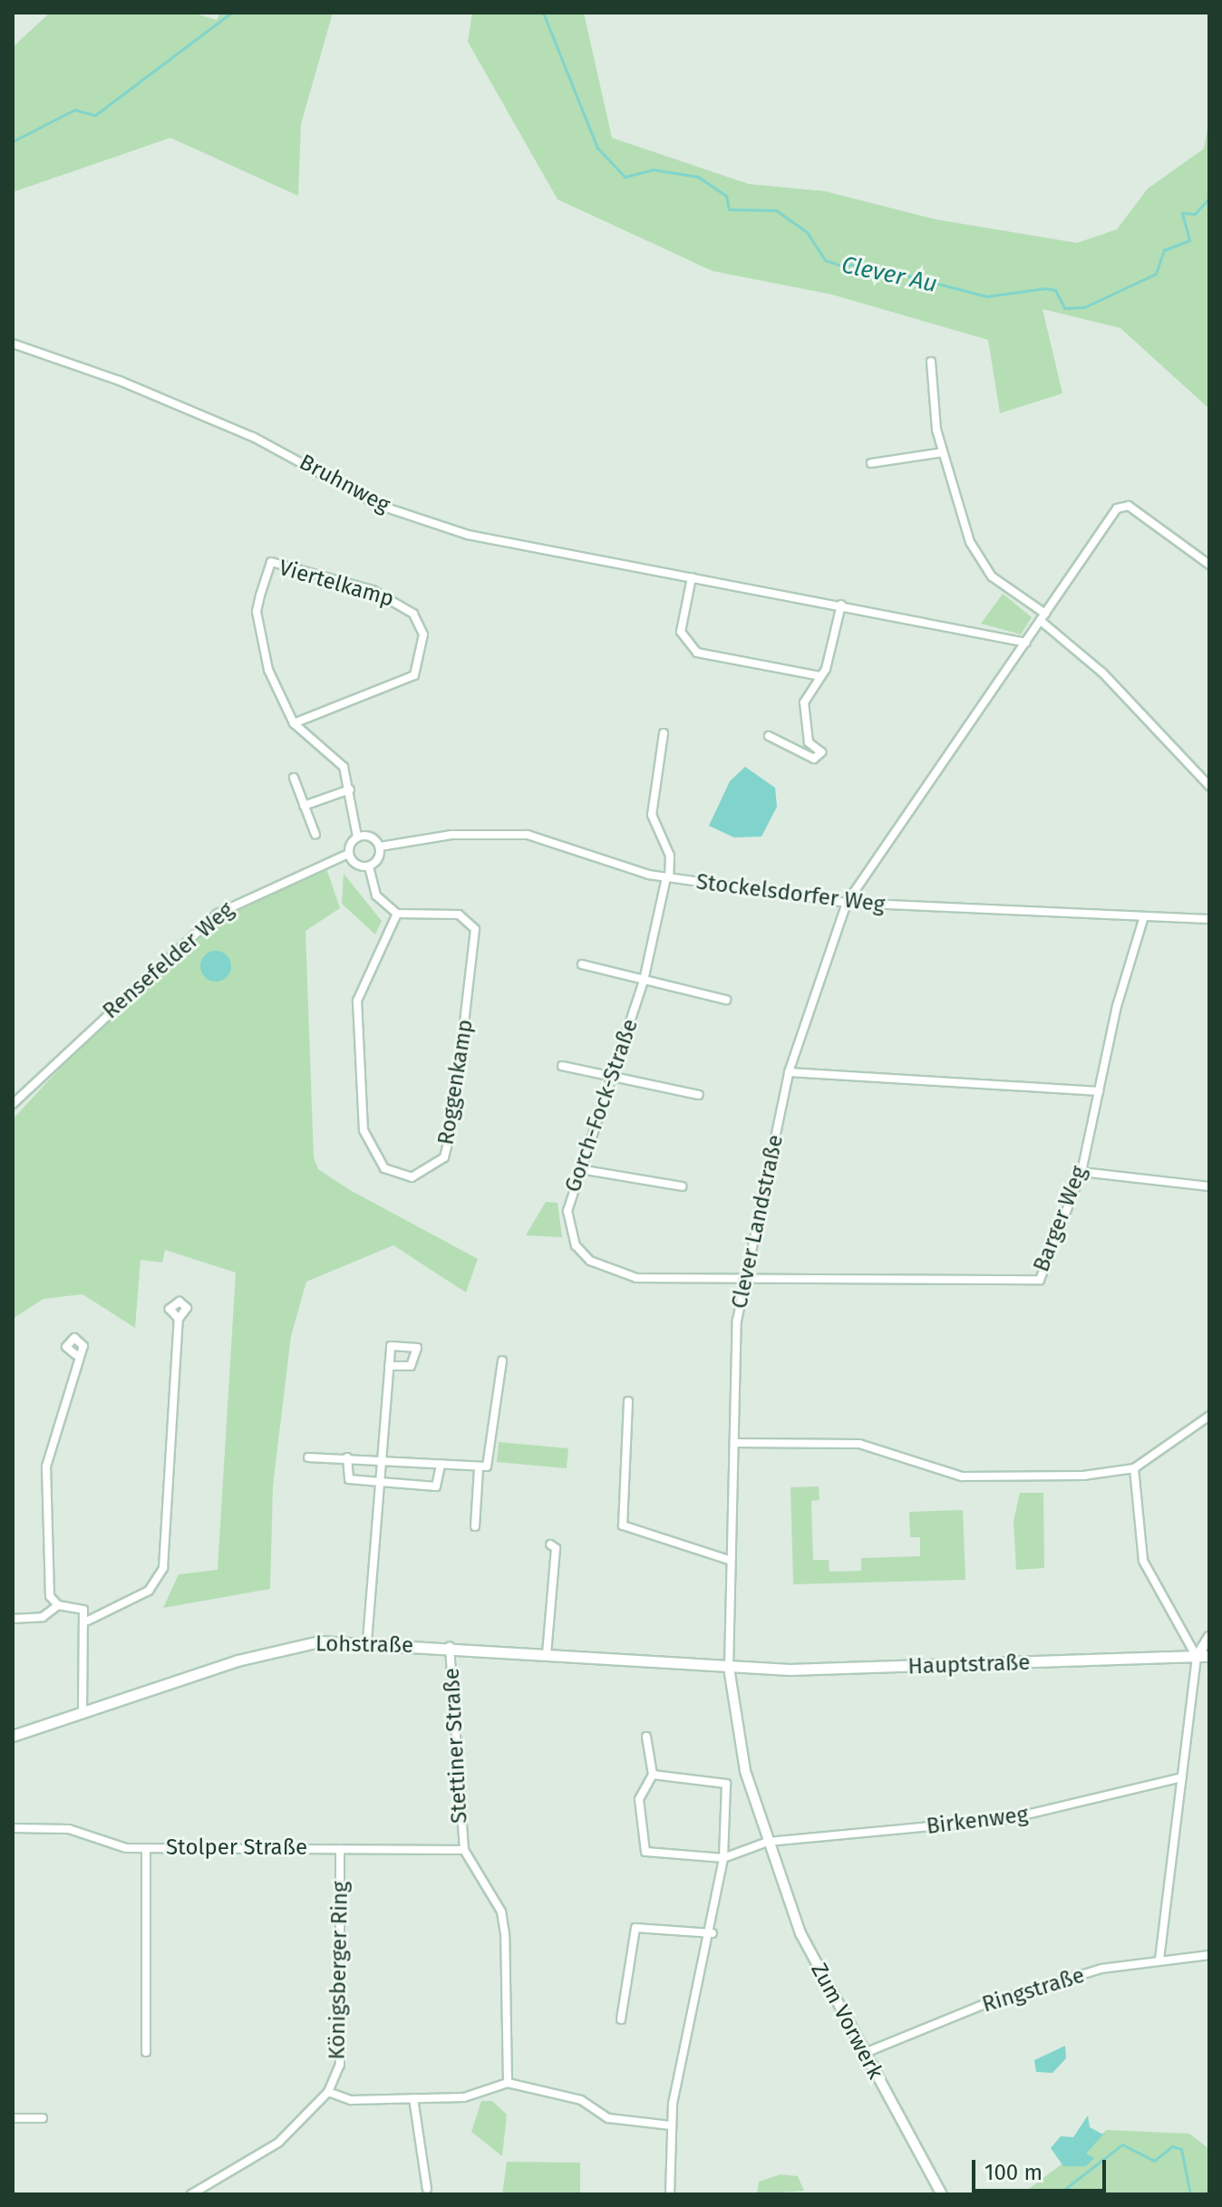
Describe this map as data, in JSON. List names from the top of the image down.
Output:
{
  "streets": {
    "main road": ["Lohstraße", "Hauptstraße"],
    "street": [
      "Bruhnweg",
      "Viertelkamp",
      "Stockelsdorfer Weg",
      "Rensefelder Weg",
      "Roggenkamp",
      "Gorch-Fock-Straße",
      "Barger Weg",
      "Clever Landstraße",
      "Stettiner Straße",
      "Birkenweg",
      "Stolper Straße",
      "Königsberger Ring",
      "Ringstraße",
      "Zum Vorwerk"
    ]
  },
  "crossings": [
    ["Bruhnweg", "Clever Landstraße"],
    ["Viertelkamp", "Stockelsdorfer Weg"],
    ["Viertelkamp", "Rensefelder Weg"],
    ["Stockelsdorfer Weg", "Rensefelder Weg"],
    ["Stockelsdorfer Weg", "Gorch-Fock-Straße"],
    ["Stockelsdorfer Weg", "Barger Weg"],
    ["Stockelsdorfer Weg", "Clever Landstraße"],
    ["Gorch-Fock-Straße", "Barger Weg"],
    ["Gorch-Fock-Straße", "Clever Landstraße"],
    ["Barger Weg", "Clever Landstraße"],
    ["Clever Landstraße", "Lohstraße"],
    ["Clever Landstraße", "Hauptstraße"],
    ["Clever Landstraße", "Birkenweg"],
    ["Clever Landstraße", "Zum Vorwerk"],
    ["Lohstraße", "Hauptstraße"],
    ["Lohstraße", "Stettiner Straße"],
    ["Stettiner Straße", "Stolper Straße"],
    ["Birkenweg", "Zum Vorwerk"],
    ["Stolper Straße", "Königsberger Ring"],
    ["Ringstraße", "Zum Vorwerk"]
  ],
  "water": ["Clever Au"],
  "scale_bar": "100 m"
}
